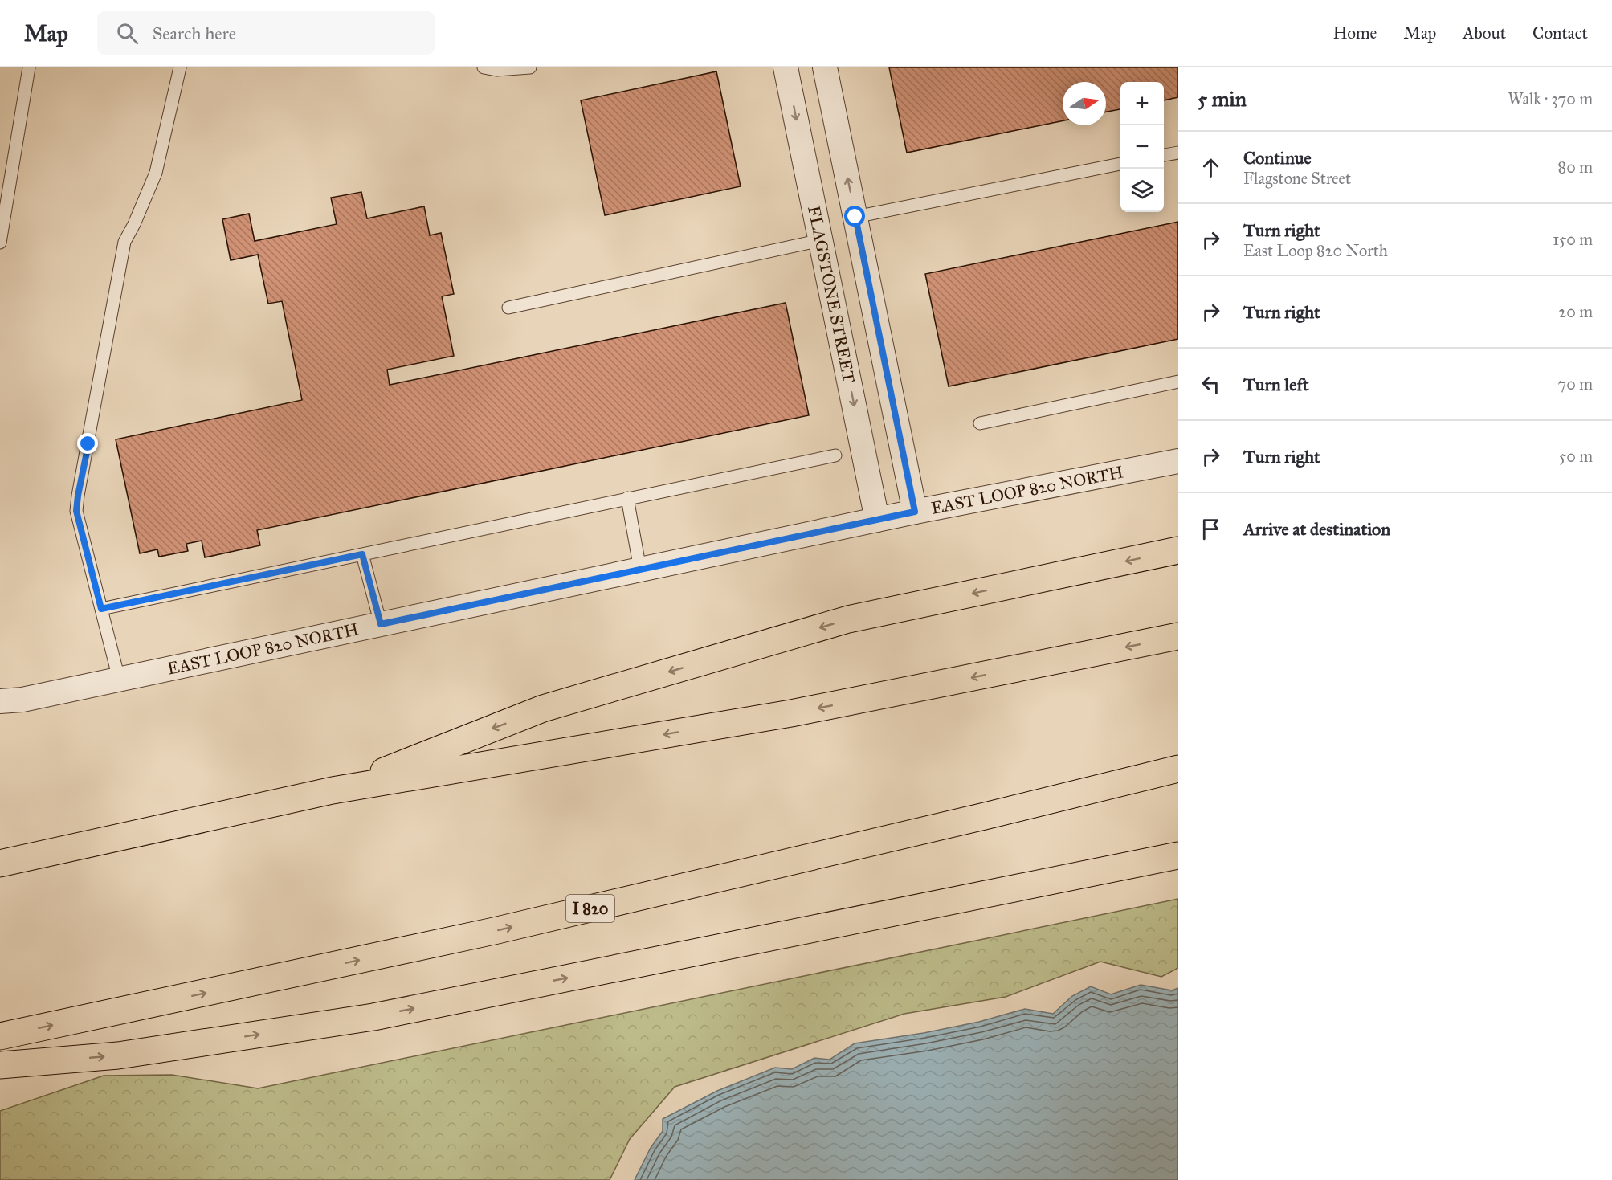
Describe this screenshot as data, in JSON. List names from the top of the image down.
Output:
{
  "streets": {
    "highway": ["I 820"],
    "street": ["FLAGSTONE STREET", "EAST LOOP 820 NORTH"]
  },
  "crossings": [
    ["FLAGSTONE STREET", "EAST LOOP 820 NORTH"]
  ],
  "north": "right",
  "page": {
    "header": "Map",
    "search": "Search here",
    "nav": [
      "Home",
      "Map",
      "About",
      "Contact"
    ],
    "heading": ["5 min", "Walk · 370 m"],
    "map_buttons": ["+", "−"],
    "list": [
      ["Continue", "Flagstone Street", "80 m"],
      ["Turn right", "East Loop 820 North", "150 m"],
      ["Turn right", "20 m"],
      ["Turn left", "70 m"],
      ["Turn right", "50 m"],
      "Arrive at destination"
    ]
  }
}
